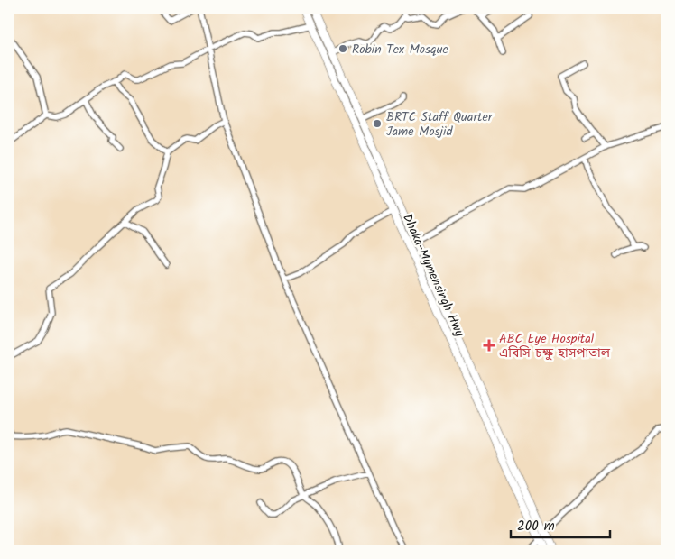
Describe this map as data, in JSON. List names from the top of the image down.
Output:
{
  "streets": {
    "highway": ["Dhaka-Mymensingh Hwy"]
  },
  "places": {
    "other": ["Robin Tex Mosque", "BRTC Staff Quarter Jame Mosjid"],
    "health": ["ABC Eye Hospital এবিসি চক্ষু হাসপাতাল"]
  },
  "scale_bar": "200 m"
}
